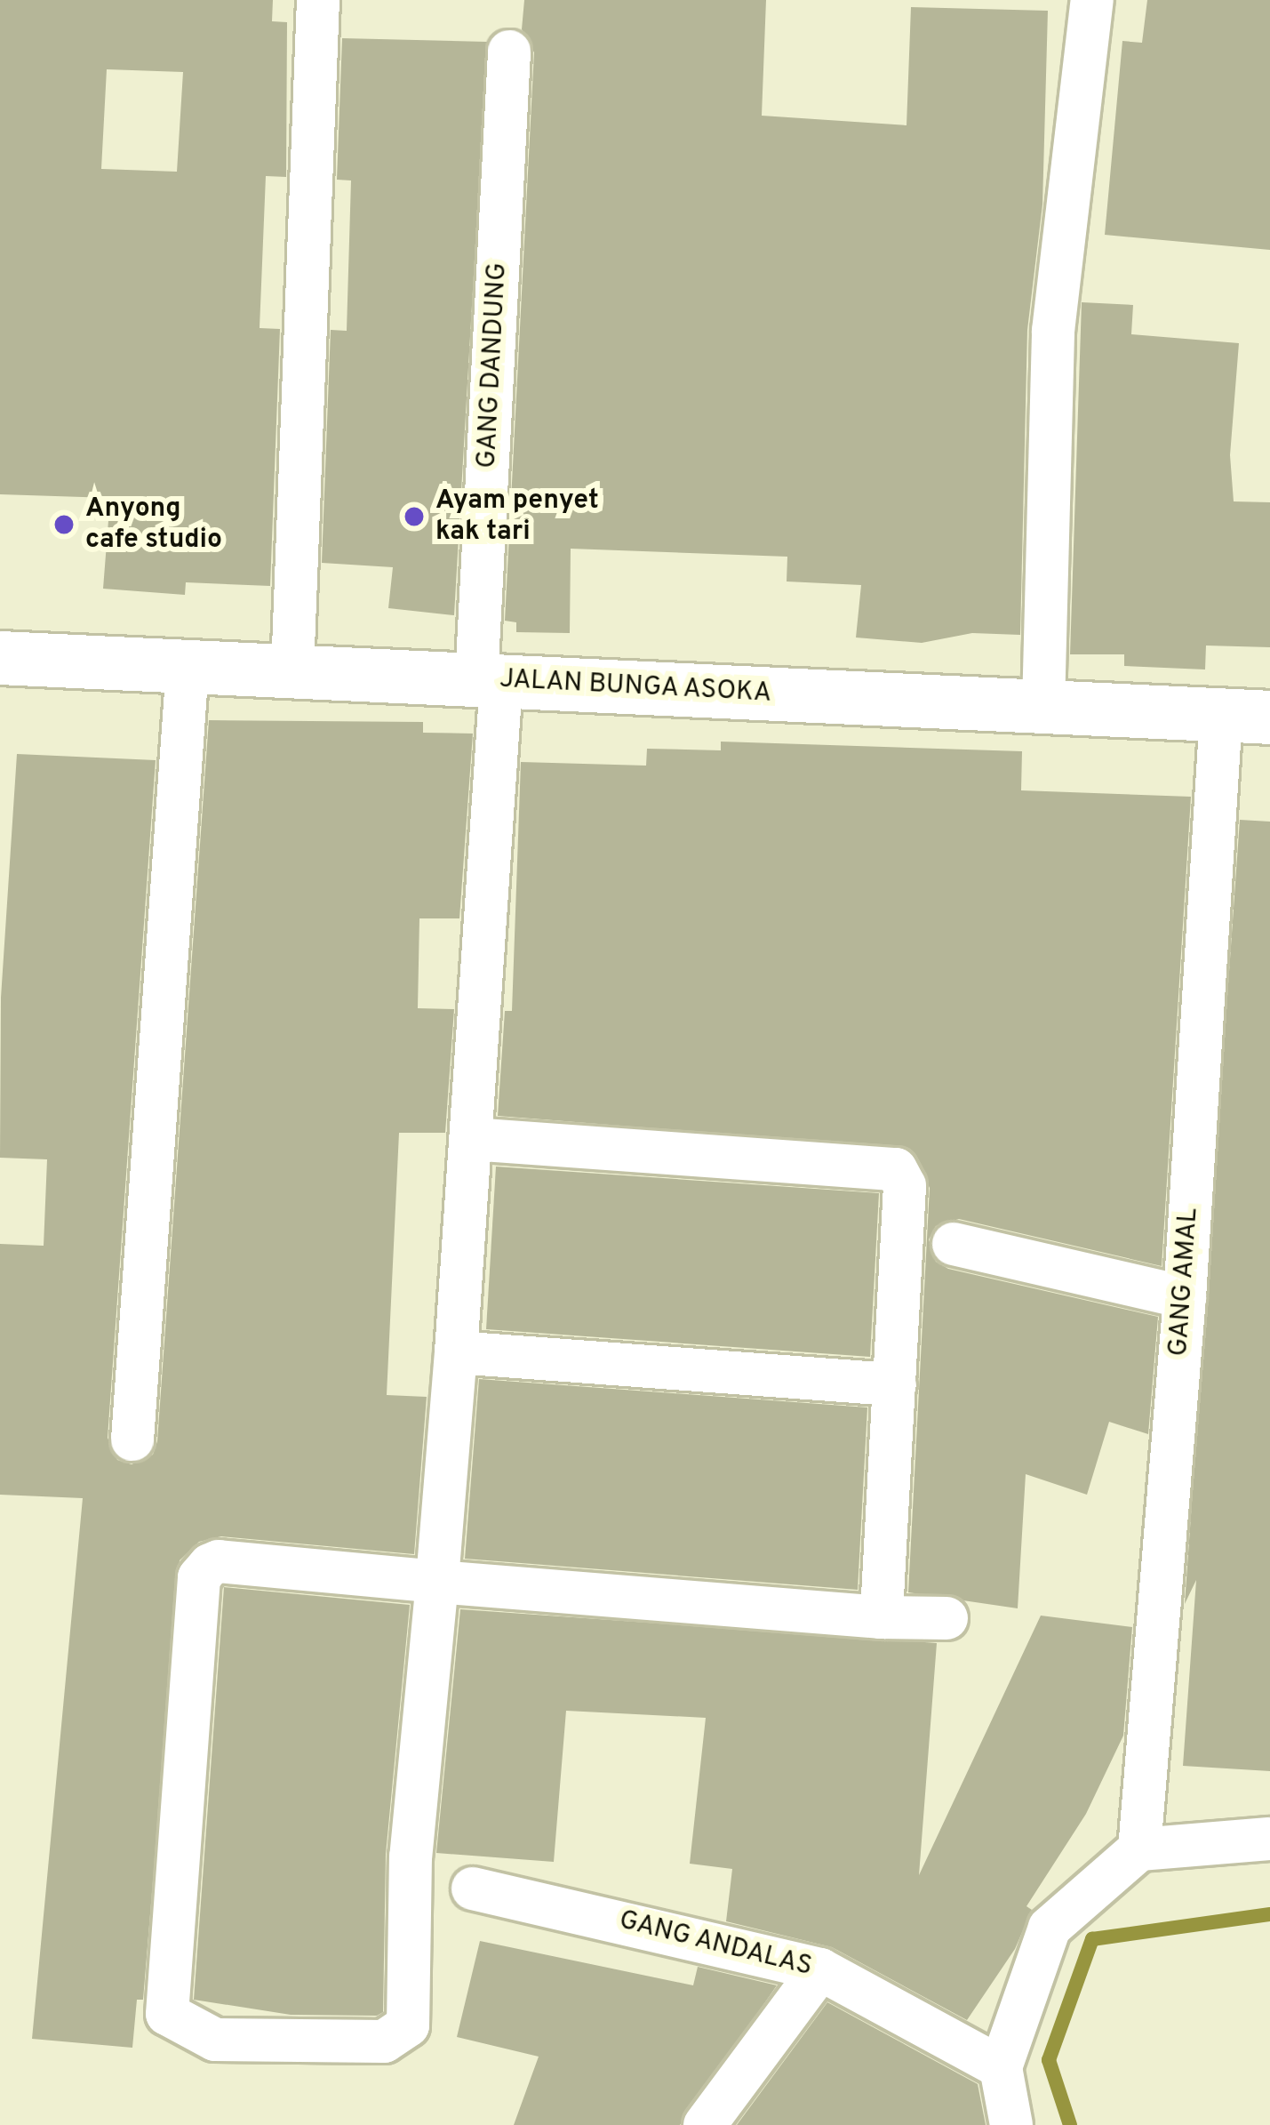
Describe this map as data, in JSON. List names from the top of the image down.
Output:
{
  "streets": {
    "street": [
      "GANG DANDUNG",
      "JALAN BUNGA ASOKA",
      "GANG AMAL",
      "GANG ANDALAS"
    ]
  },
  "crossings": [
    ["GANG DANDUNG", "JALAN BUNGA ASOKA"],
    ["JALAN BUNGA ASOKA", "GANG AMAL"]
  ],
  "places": ["Ayam penyet kak tari", "Anyong cafe studio"]
}
